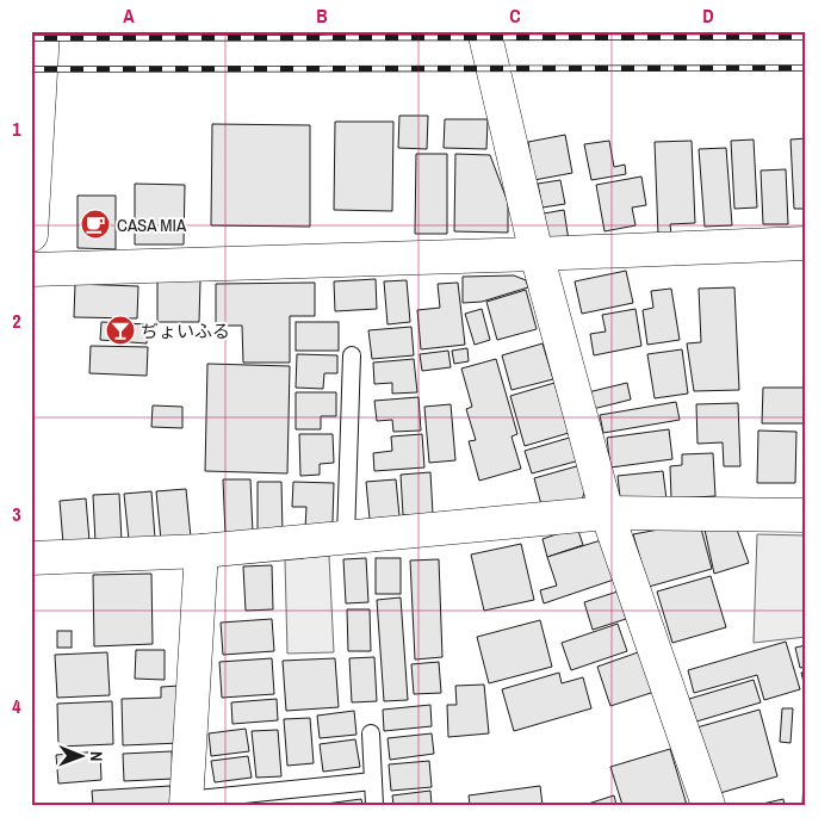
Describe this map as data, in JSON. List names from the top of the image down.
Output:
{
  "places": {
    "cafe": ["CASA MIA"],
    "bar": ["ぢょいふる"]
  },
  "north": "right",
  "grid": {
    "columns": [
      "A",
      "B",
      "C",
      "D"
    ],
    "rows": [
      "1",
      "2",
      "3",
      "4"
    ]
  }
}
